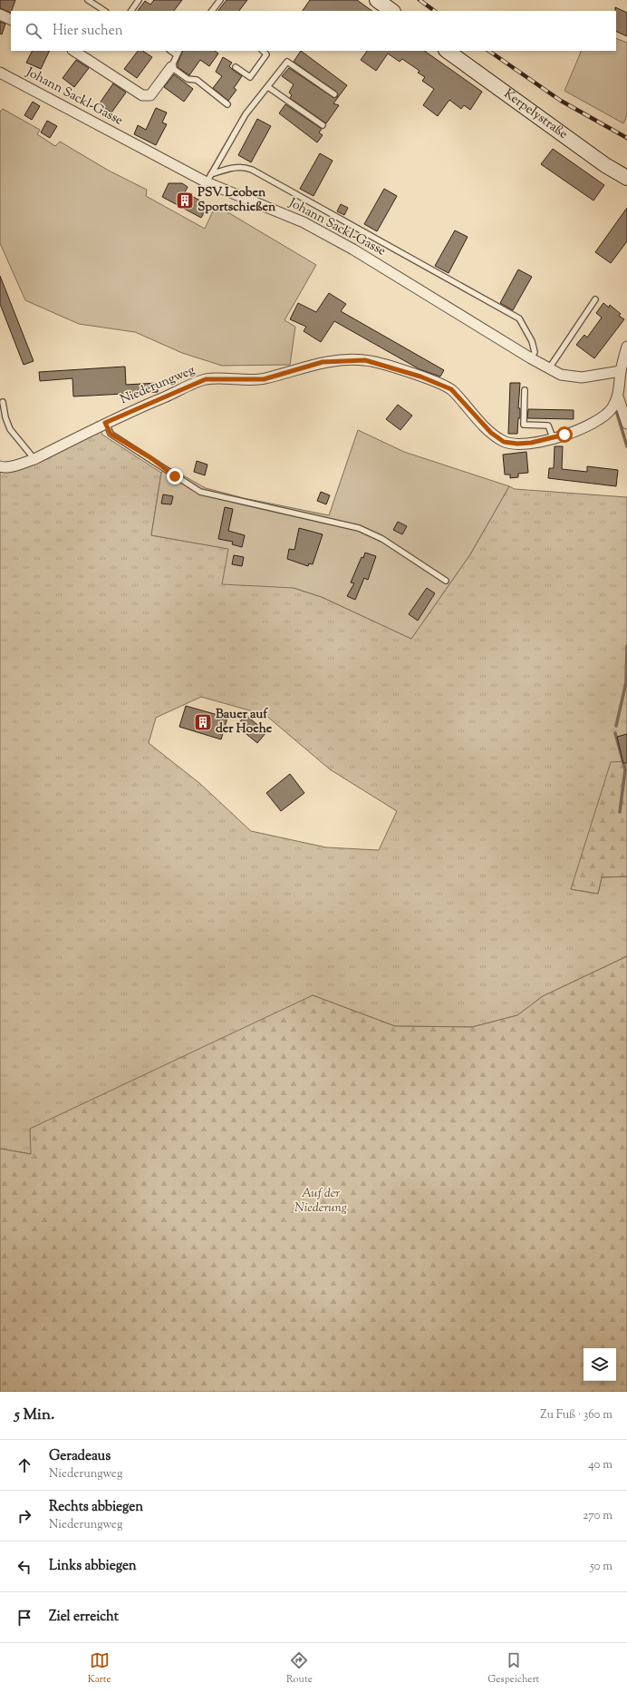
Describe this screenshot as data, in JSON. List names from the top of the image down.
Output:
{
  "streets": {
    "main road": ["Kerpelystraße"],
    "street": ["Johann Sackl-Gasse", "Niederungweg"]
  },
  "crossings": [
    ["Johann Sackl-Gasse", "Niederungweg"]
  ],
  "parks": ["Auf der Niederung"],
  "places": {
    "building": ["PSV Leoben Sportschießen", "Bauer auf der Hoehe"]
  },
  "page": {
    "search": "Hier suchen",
    "heading": ["5 Min.", "Zu Fuß · 360 m"],
    "list": [
      ["Geradeaus", "Niederungweg", "40 m"],
      ["Rechts abbiegen", "Niederungweg", "270 m"],
      ["Links abbiegen", "50 m"],
      "Ziel erreicht"
    ],
    "nav": ["Karte", "Route", "Gespeichert"]
  }
}
